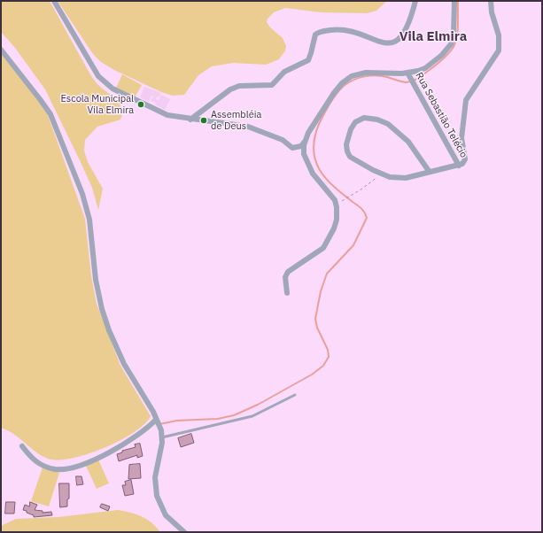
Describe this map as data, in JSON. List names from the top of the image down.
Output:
{
  "streets": {
    "street": ["Rua Sebastião Telécio"]
  },
  "districts": ["Vila Elmira"],
  "places": ["Escola Municipal Vila Elmira", "Assembléia de Deus"]
}
